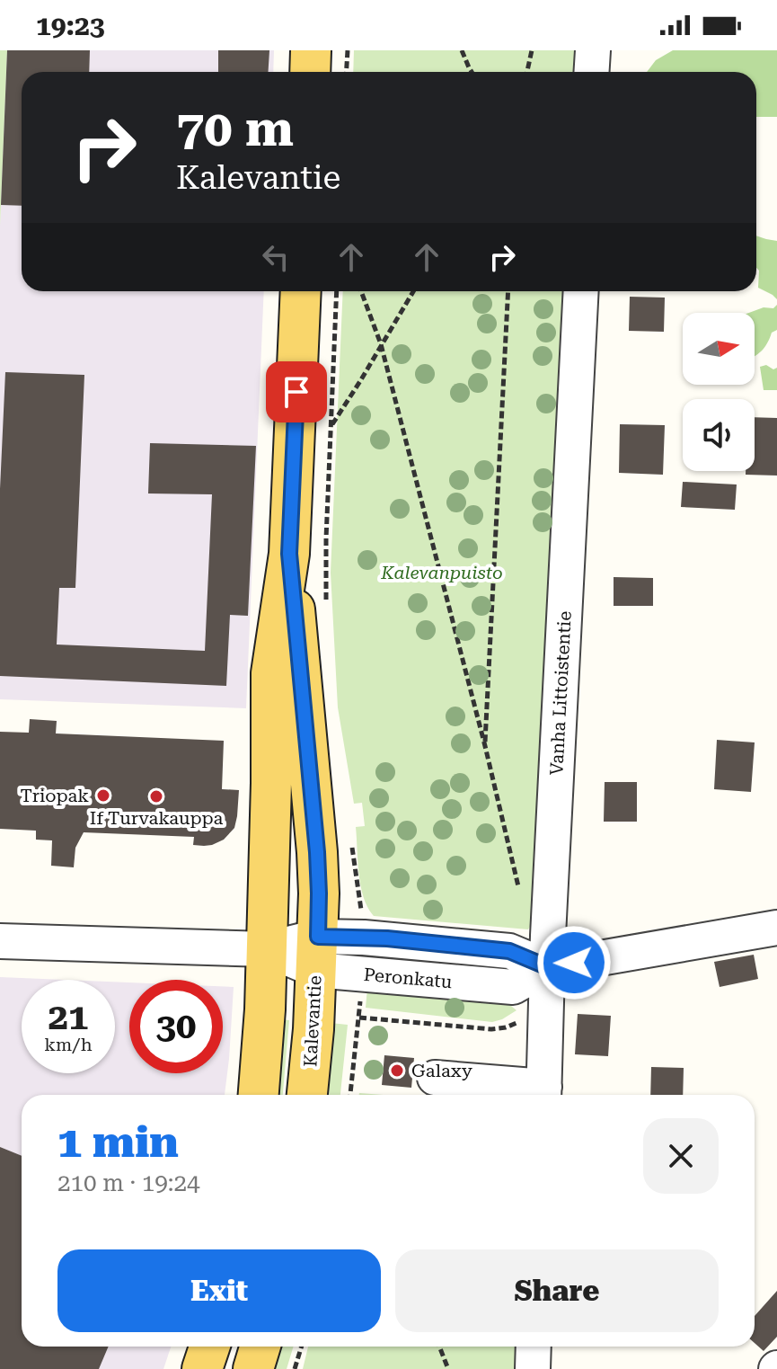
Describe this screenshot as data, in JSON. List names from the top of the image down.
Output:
{
  "streets": {
    "main road": ["Kalevantie"],
    "street": ["Vanha Littoistentie", "Peronkatu"]
  },
  "crossings": [
    ["Vanha Littoistentie", "Peronkatu"],
    ["Peronkatu", "Kalevantie"]
  ],
  "parks": ["Kalevanpuisto"],
  "places": ["Triopak", "If Turvakauppa", "Galaxy"],
  "north": "right",
  "page": {
    "status": "19:23",
    "turn": ["70 m", "Kalevantie"],
    "speed": "21 km/h",
    "limit": "30",
    "heading": ["1 min", "210 m · 19:24"],
    "buttons": ["Exit", "Share"]
  }
}
